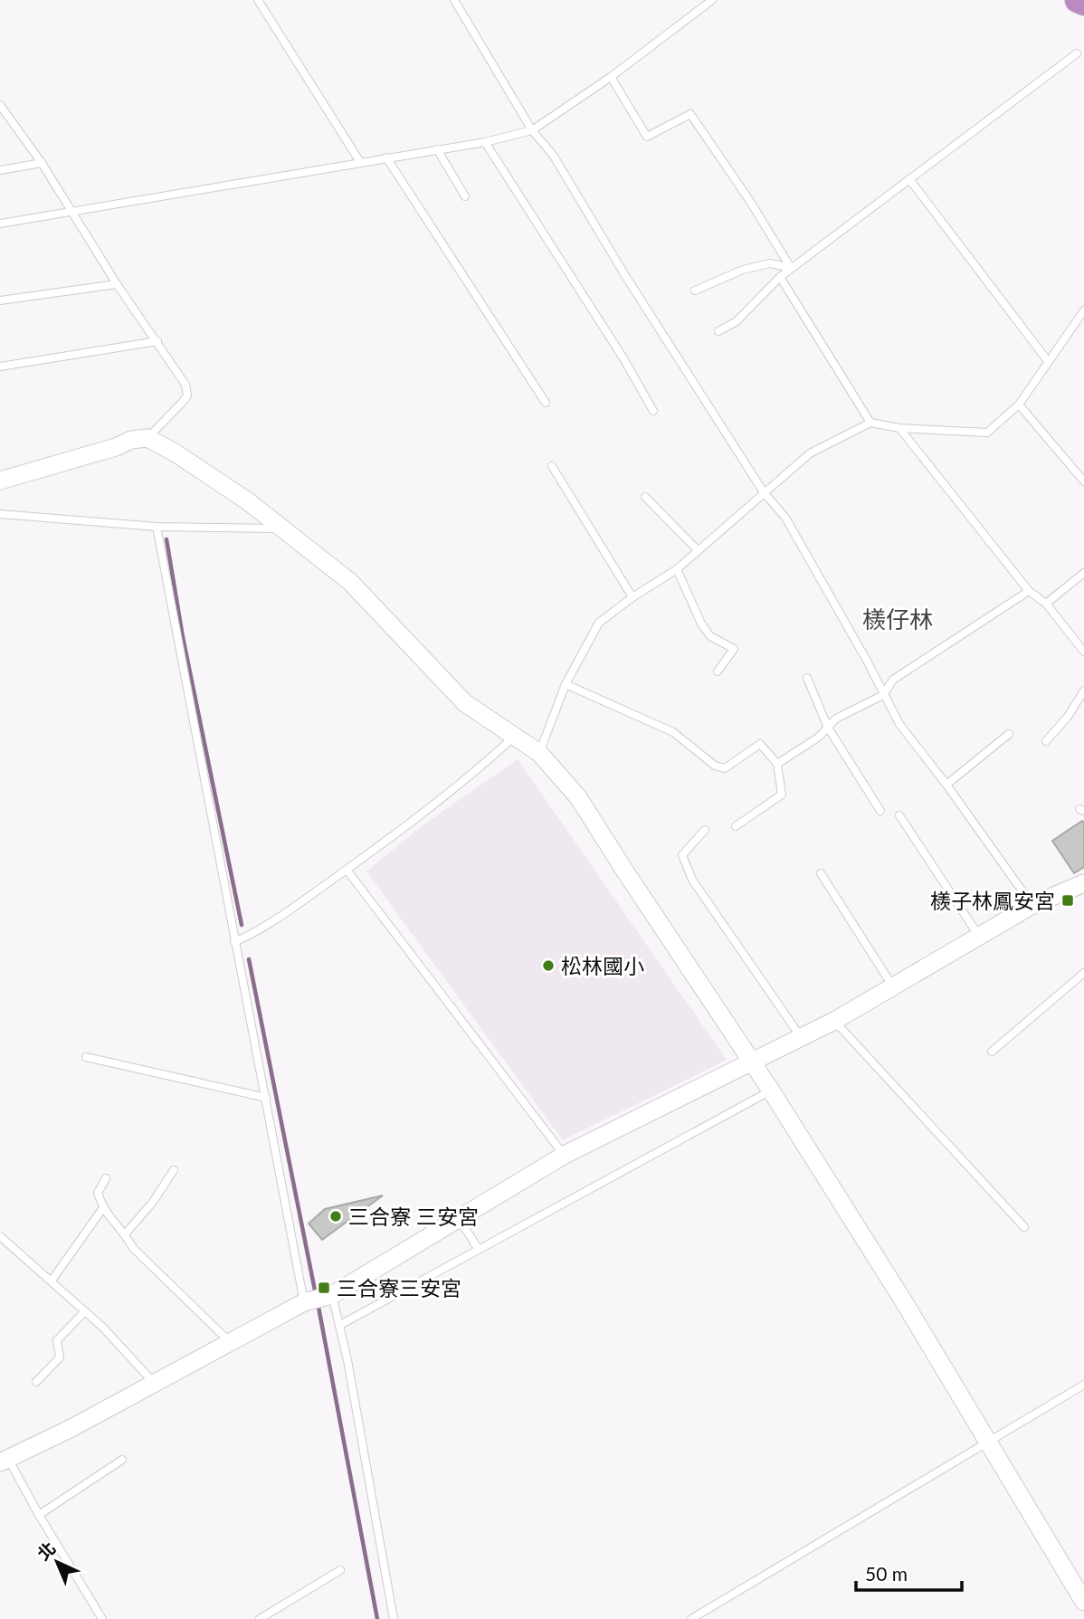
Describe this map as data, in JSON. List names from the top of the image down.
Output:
{
  "districts": ["檨仔林"],
  "places": {
    "transit": ["檨子林鳳安宮", "三合寮三安宮"],
    "other": ["松林國小", "三合寮 三安宮"]
  },
  "scale_bar": "50 m",
  "north": "top left"
}
